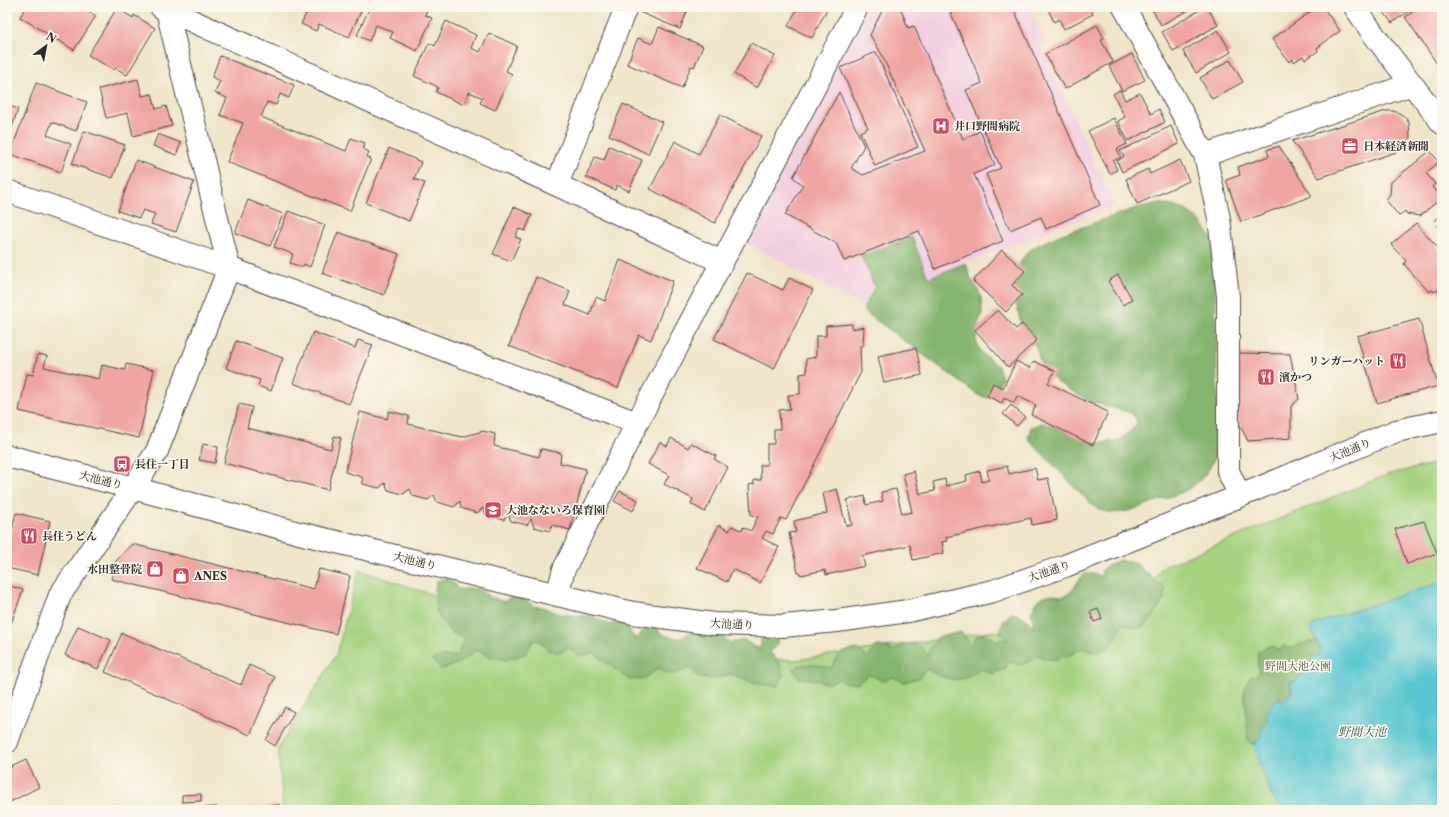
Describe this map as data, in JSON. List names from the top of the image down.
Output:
{
  "streets": {
    "street": ["大池通り"]
  },
  "water": ["野間大池"],
  "parks": ["野間大池公園"],
  "places": {
    "hospital": ["井口野間病院"],
    "office": ["日本経済新聞"],
    "restaurant": ["リンガーハット", "濱かつ", "長住うどん"],
    "bus stop": ["長住一丁目"],
    "school or university": ["大池なないろ保育園"],
    "shop": ["水田整骨院", "ANES"]
  },
  "north": "top right"
}
